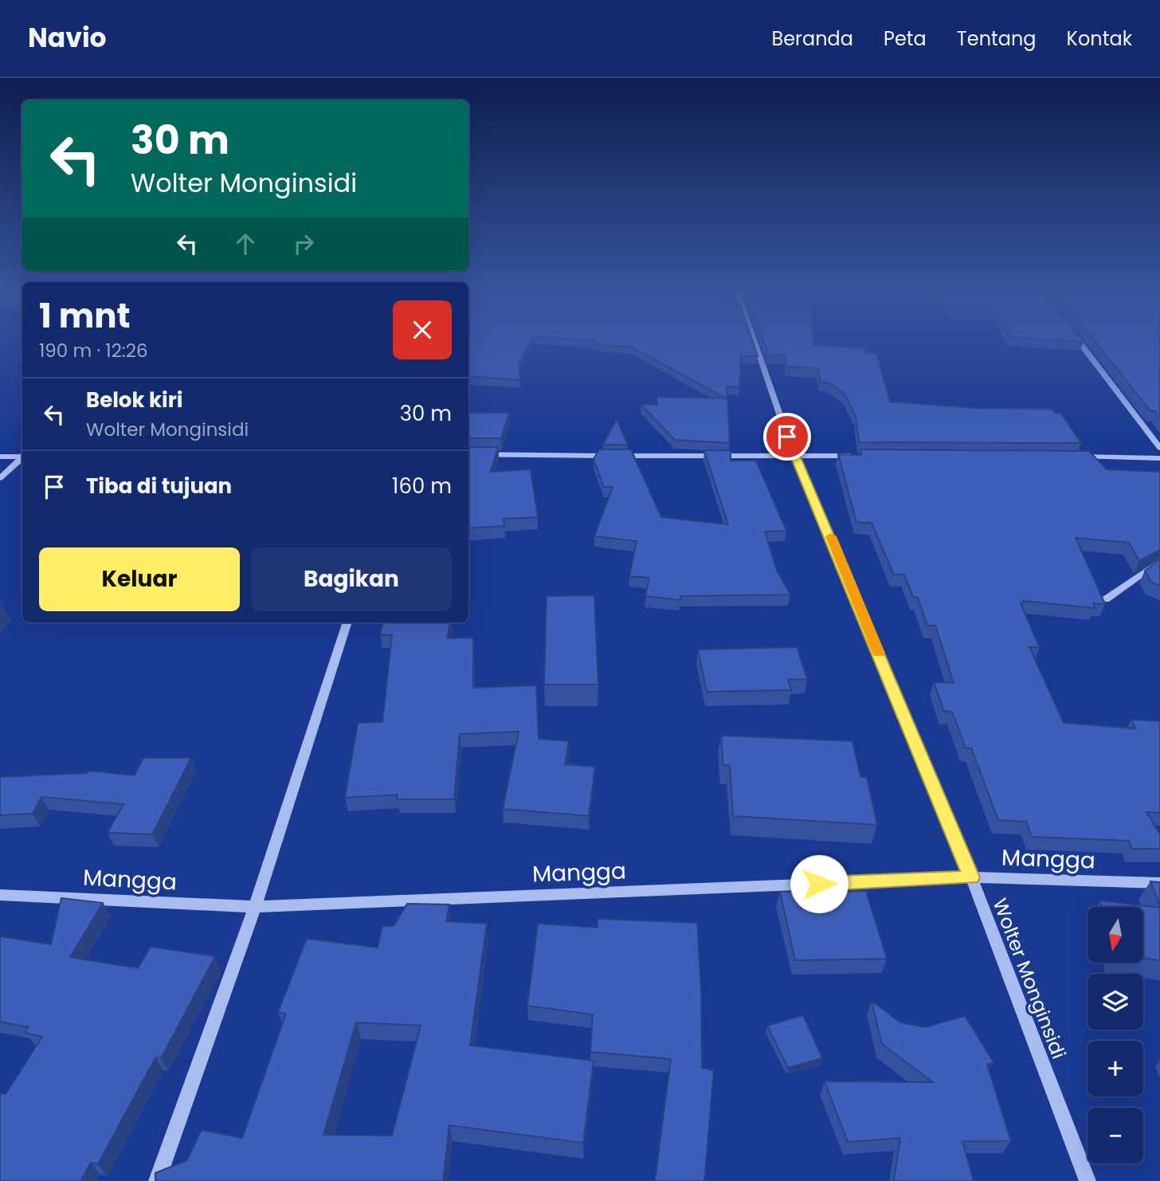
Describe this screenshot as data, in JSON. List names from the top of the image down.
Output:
{
  "streets": {
    "street": ["Mangga", "Wolter Monginsidi"]
  },
  "crossings": [
    ["Mangga", "Wolter Monginsidi"]
  ],
  "north": "bottom",
  "page": {
    "header": "Navio",
    "nav": [
      "Beranda",
      "Peta",
      "Tentang",
      "Kontak"
    ],
    "turn": ["30 m", "Wolter Monginsidi"],
    "heading": ["1 mnt", "190 m · 12:26"],
    "list": [
      {
        "name": "Belok kiri",
        "note": "Wolter Monginsidi",
        "value": "30 m"
      },
      {
        "name": "Tiba di tujuan",
        "value": "160 m"
      }
    ],
    "buttons": ["Keluar", "Bagikan"],
    "map_buttons": ["+", "−"]
  }
}
